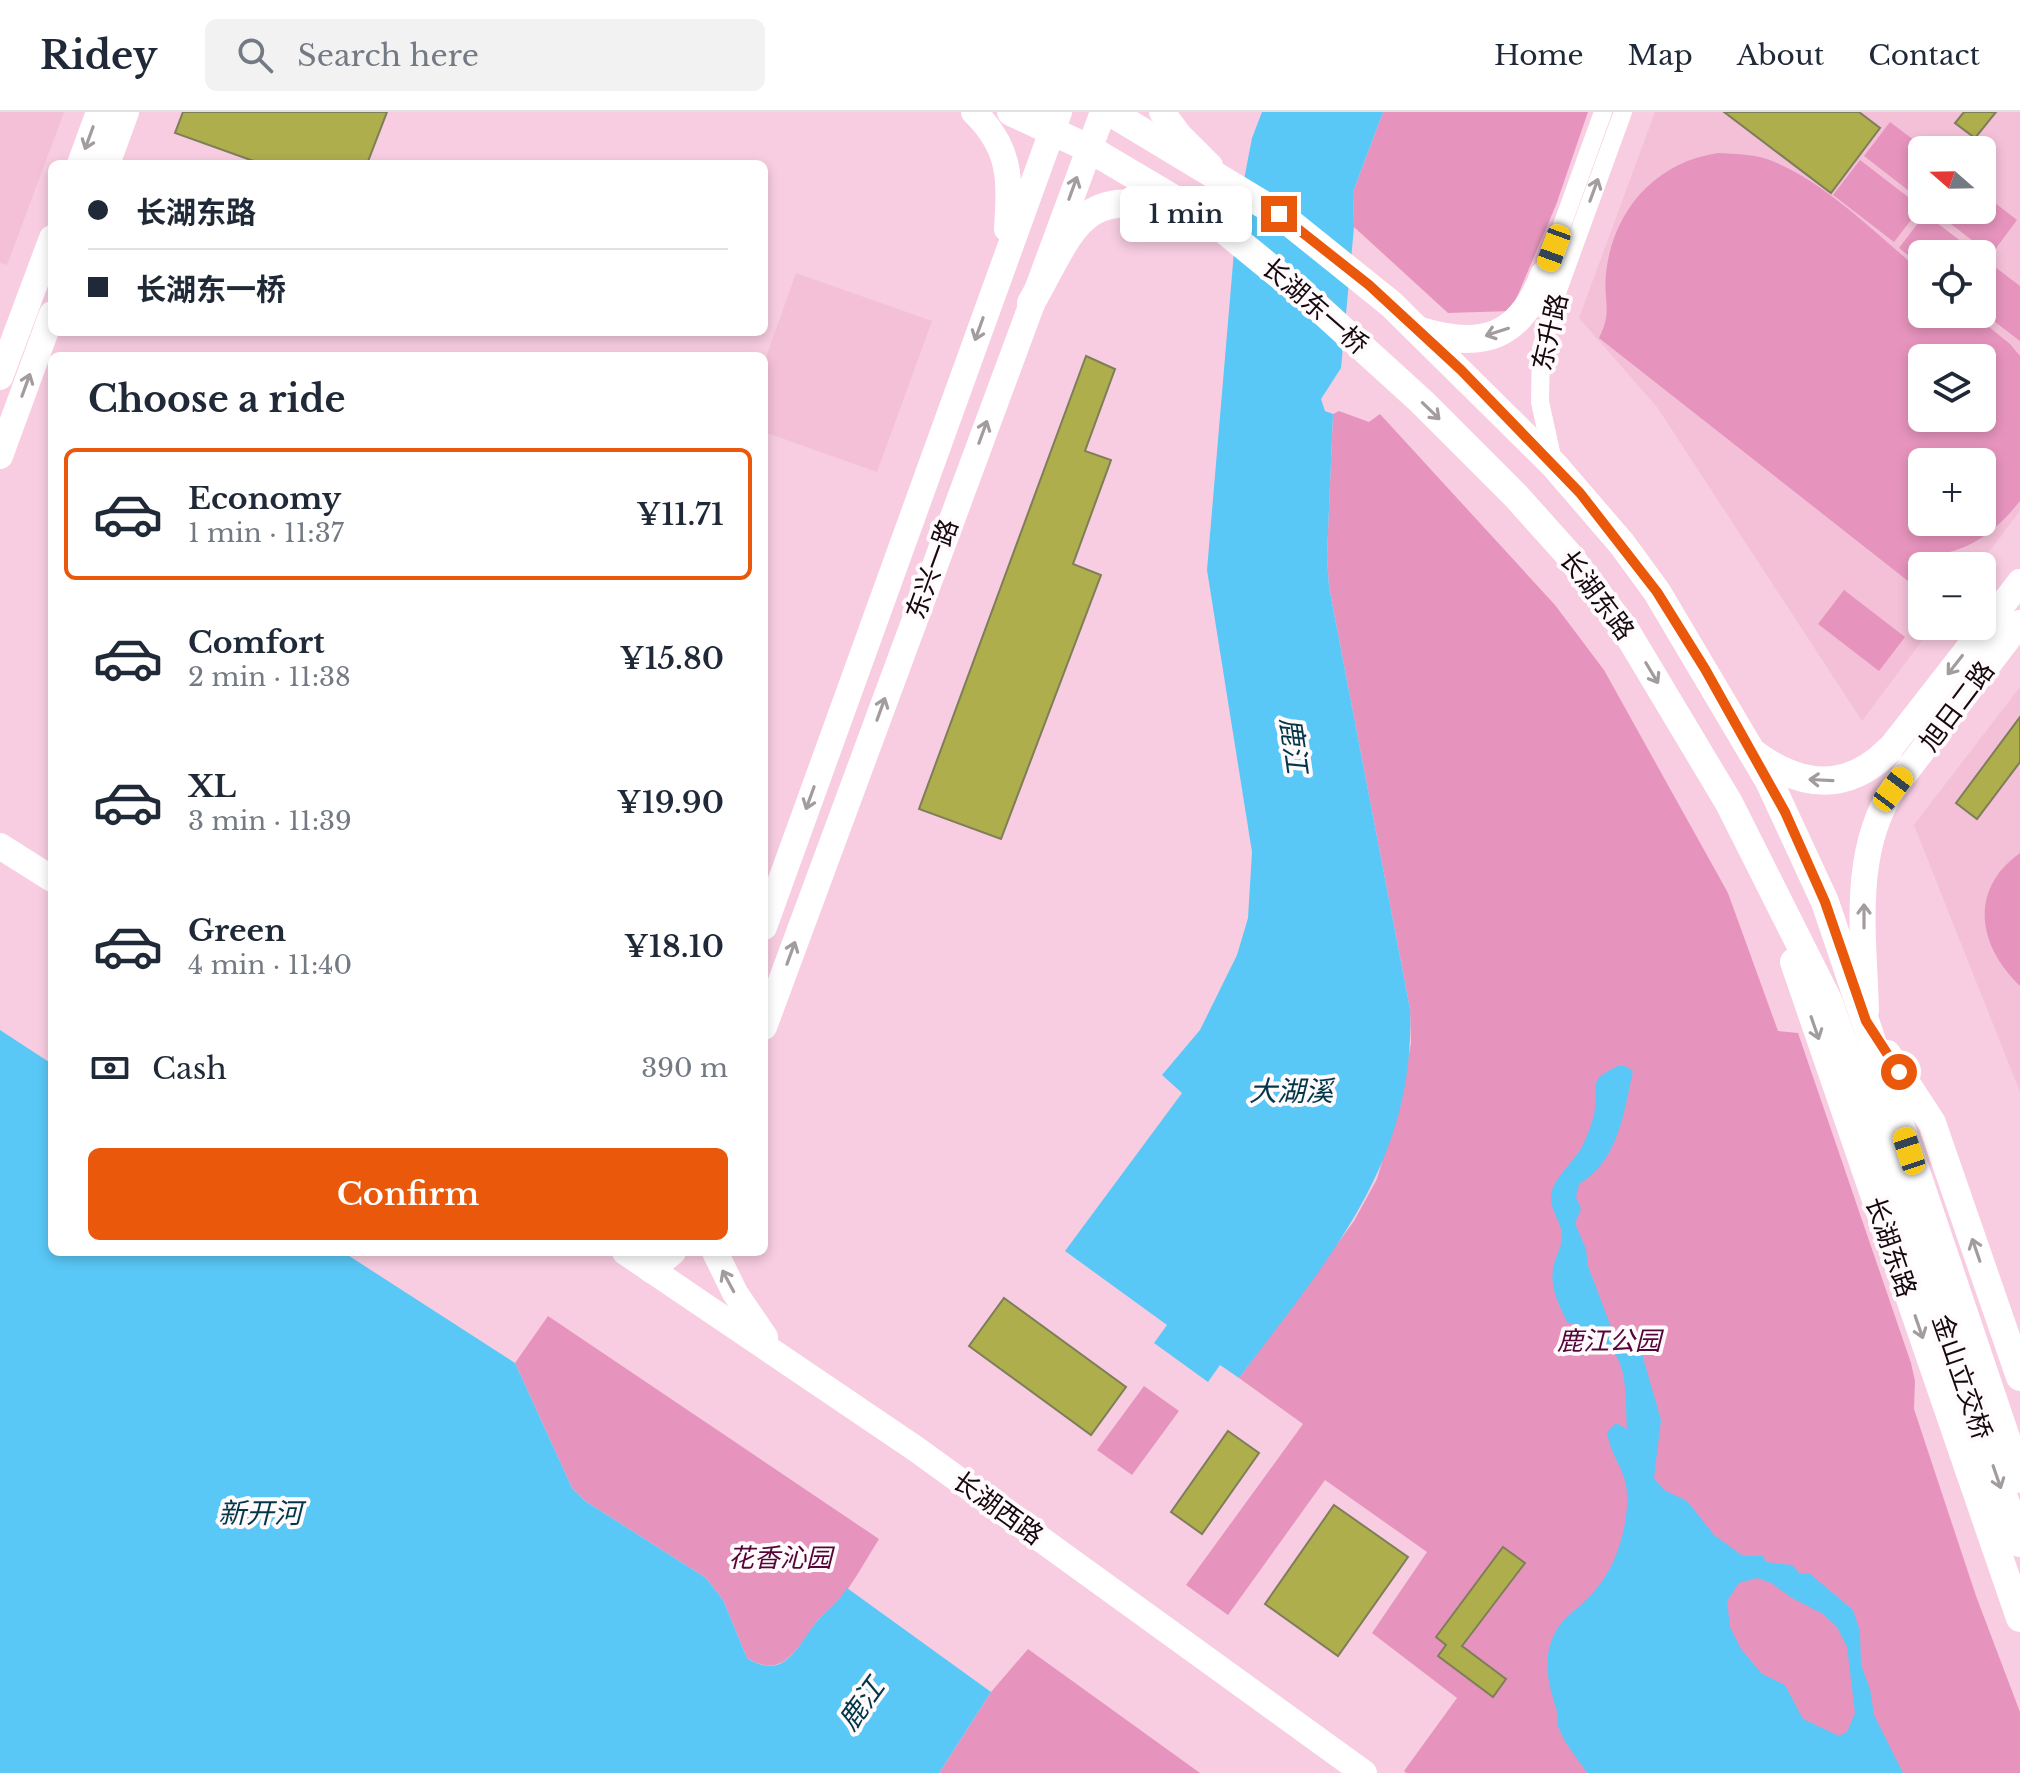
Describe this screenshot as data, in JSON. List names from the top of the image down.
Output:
{
  "streets": {
    "main road": ["长湖东一桥", "长湖东路", "金山立交桥"],
    "street": [
      "东升路",
      "东兴一路",
      "旭日二路",
      "长湖西路"
    ]
  },
  "crossings": [
    ["长湖东一桥", "长湖东路"],
    ["东升路", "长湖东路"],
    ["长湖东路", "旭日二路"],
    ["长湖东路", "金山立交桥"]
  ],
  "water": ["鹿江", "大湖溪", "新开河"],
  "parks": ["鹿江公园", "花香沁园"],
  "north": "left",
  "page": {
    "header": "Ridey",
    "search": "Search here",
    "nav": [
      "Home",
      "Map",
      "About",
      "Contact"
    ],
    "map_buttons": ["+", "−"],
    "banner": ["长湖东路", "长湖东一桥"],
    "bubble": "1 min",
    "heading": "Choose a ride",
    "list": [
      {
        "name": "Economy",
        "note": "1 min · 11:37",
        "value": "¥11.71"
      },
      {
        "name": "Comfort",
        "note": "2 min · 11:38",
        "value": "¥15.80"
      },
      {
        "name": "XL",
        "note": "3 min · 11:39",
        "value": "¥19.90"
      },
      {
        "name": "Green",
        "note": "4 min · 11:40",
        "value": "¥18.10"
      }
    ],
    "pay": ["Cash", "390 m"],
    "buttons": "Confirm"
  }
}
